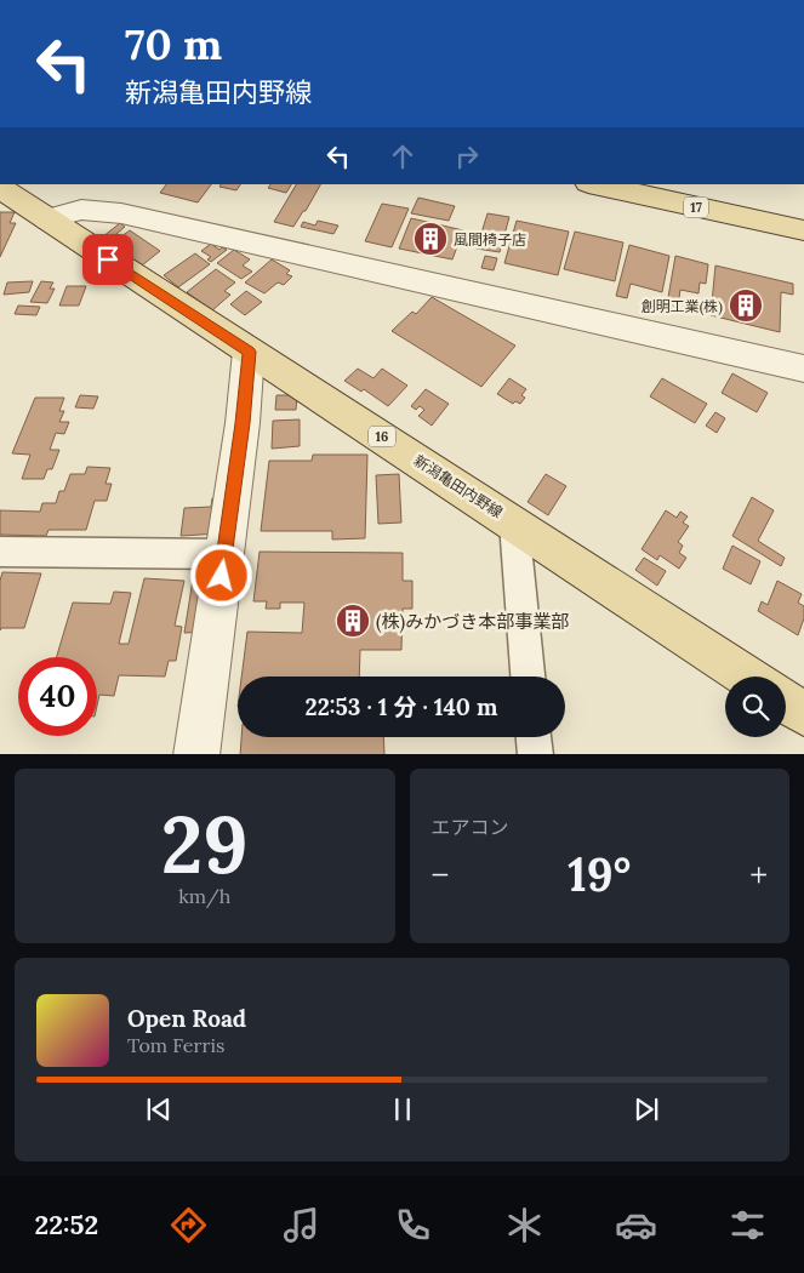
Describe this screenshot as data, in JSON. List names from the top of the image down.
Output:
{
  "streets": {
    "main road": ["17", "16", "新潟亀田内野線"]
  },
  "places": {
    "building": ["風間椅子店", "創明工業(株)", "(株)みかづき本部事業部"]
  },
  "page": {
    "turn": ["70 m", "新潟亀田内野線"],
    "limit": "40",
    "trip": "22:53 · 1 分 · 140 m",
    "tile": [
      ["29", "km/h"],
      "エアコン"
    ],
    "heat": ["−", "19°", "+"],
    "song": ["Open Road", "Tom Ferris"],
    "tabs": "22:52"
  }
}
